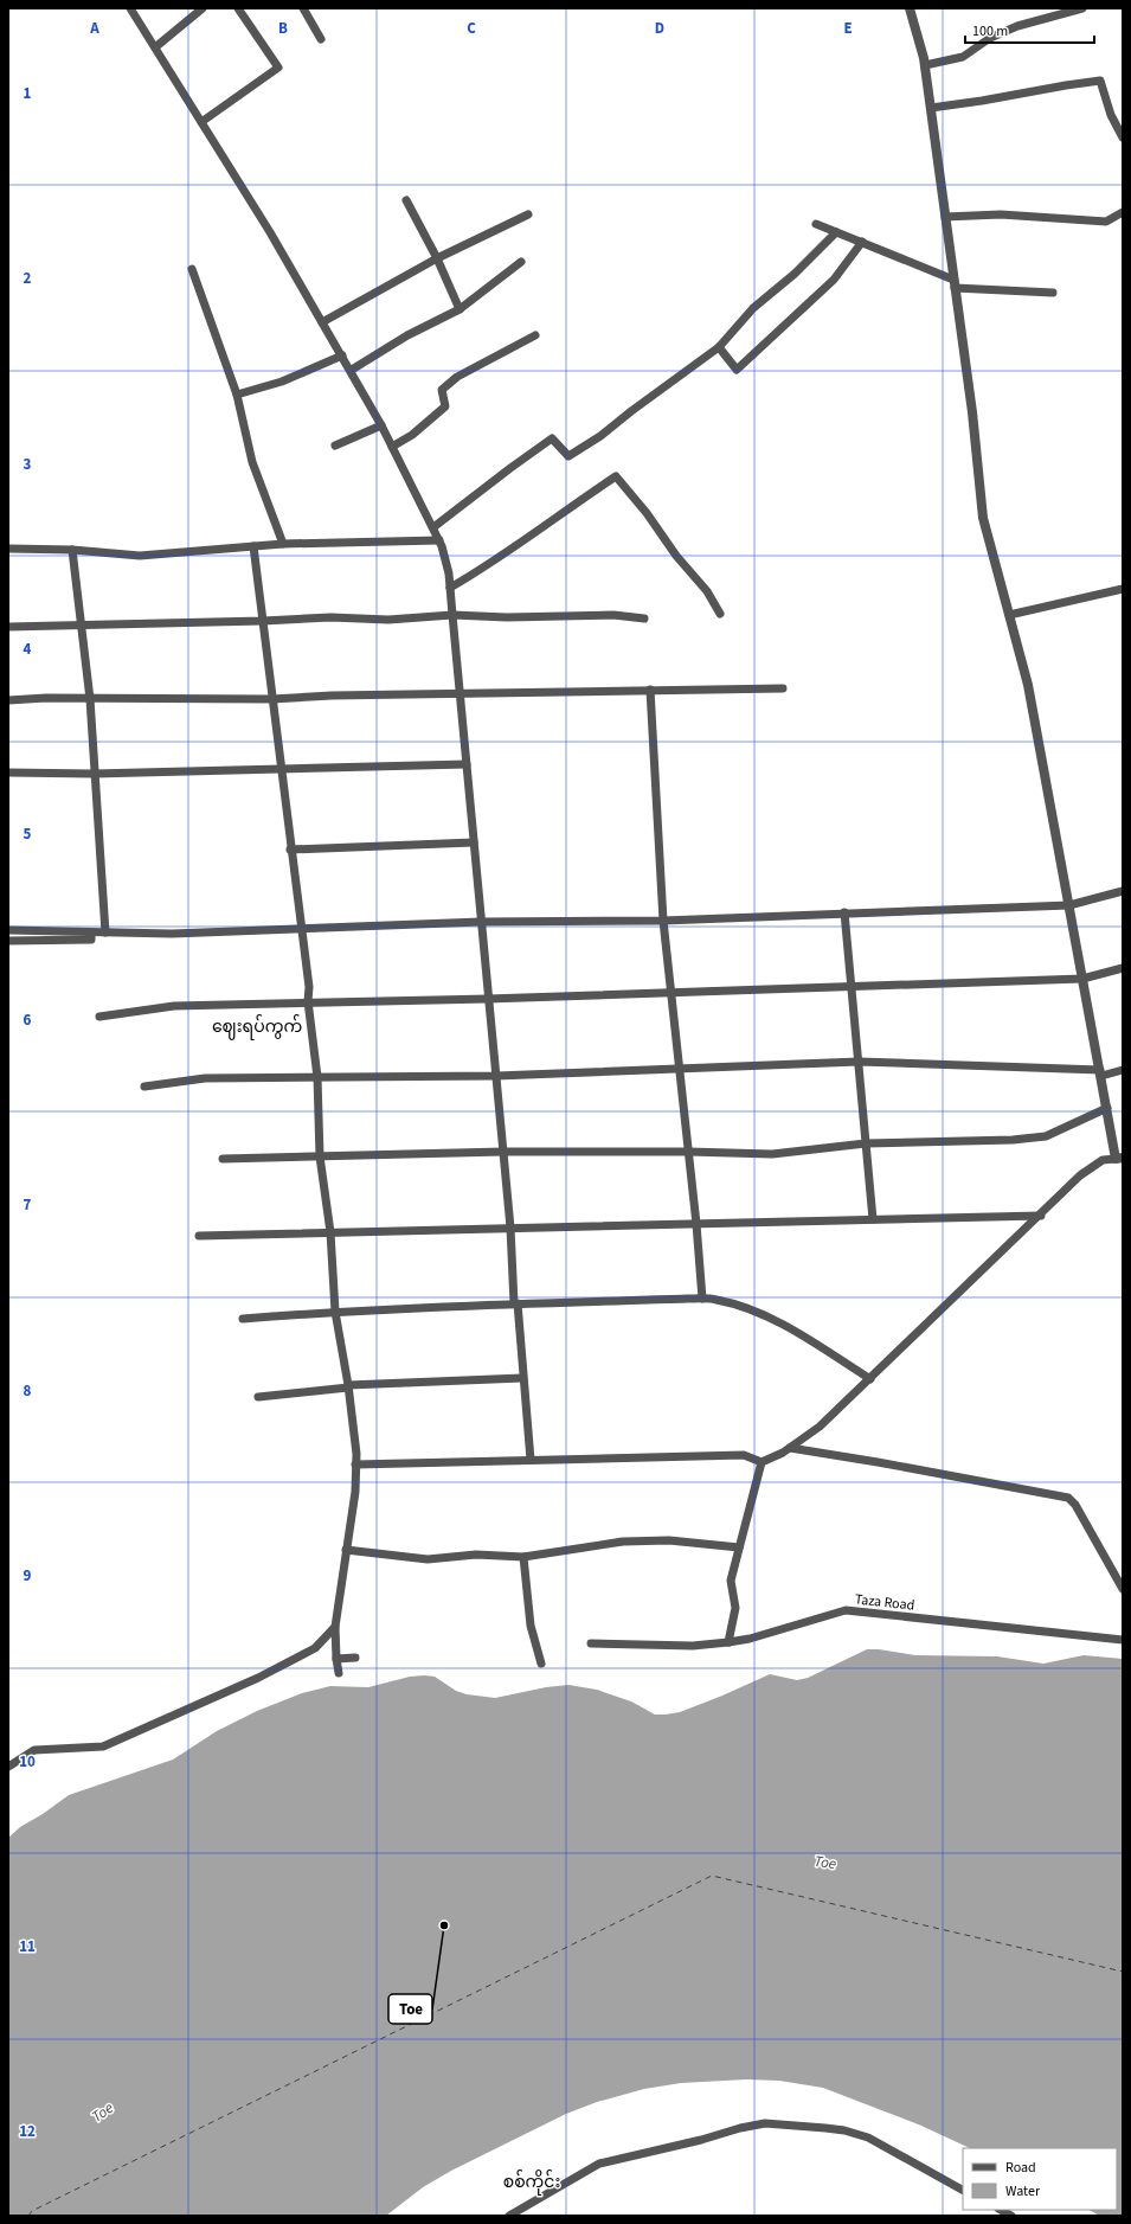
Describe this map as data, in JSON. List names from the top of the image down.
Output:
{
  "streets": {
    "street": ["Taza Road"]
  },
  "districts": ["ဈေးရပ်ကွက်", "စစ်ကိုင်း"],
  "water": ["Toe"],
  "places": ["Toe"],
  "legend": ["Road", "Water"],
  "scale_bar": "100 m",
  "grid": {
    "columns": [
      "A",
      "B",
      "C",
      "D",
      "E"
    ],
    "rows": [
      "1",
      "2",
      "3",
      "4",
      "5",
      "6",
      "7",
      "8",
      "9",
      "10",
      "11",
      "12"
    ]
  }
}
